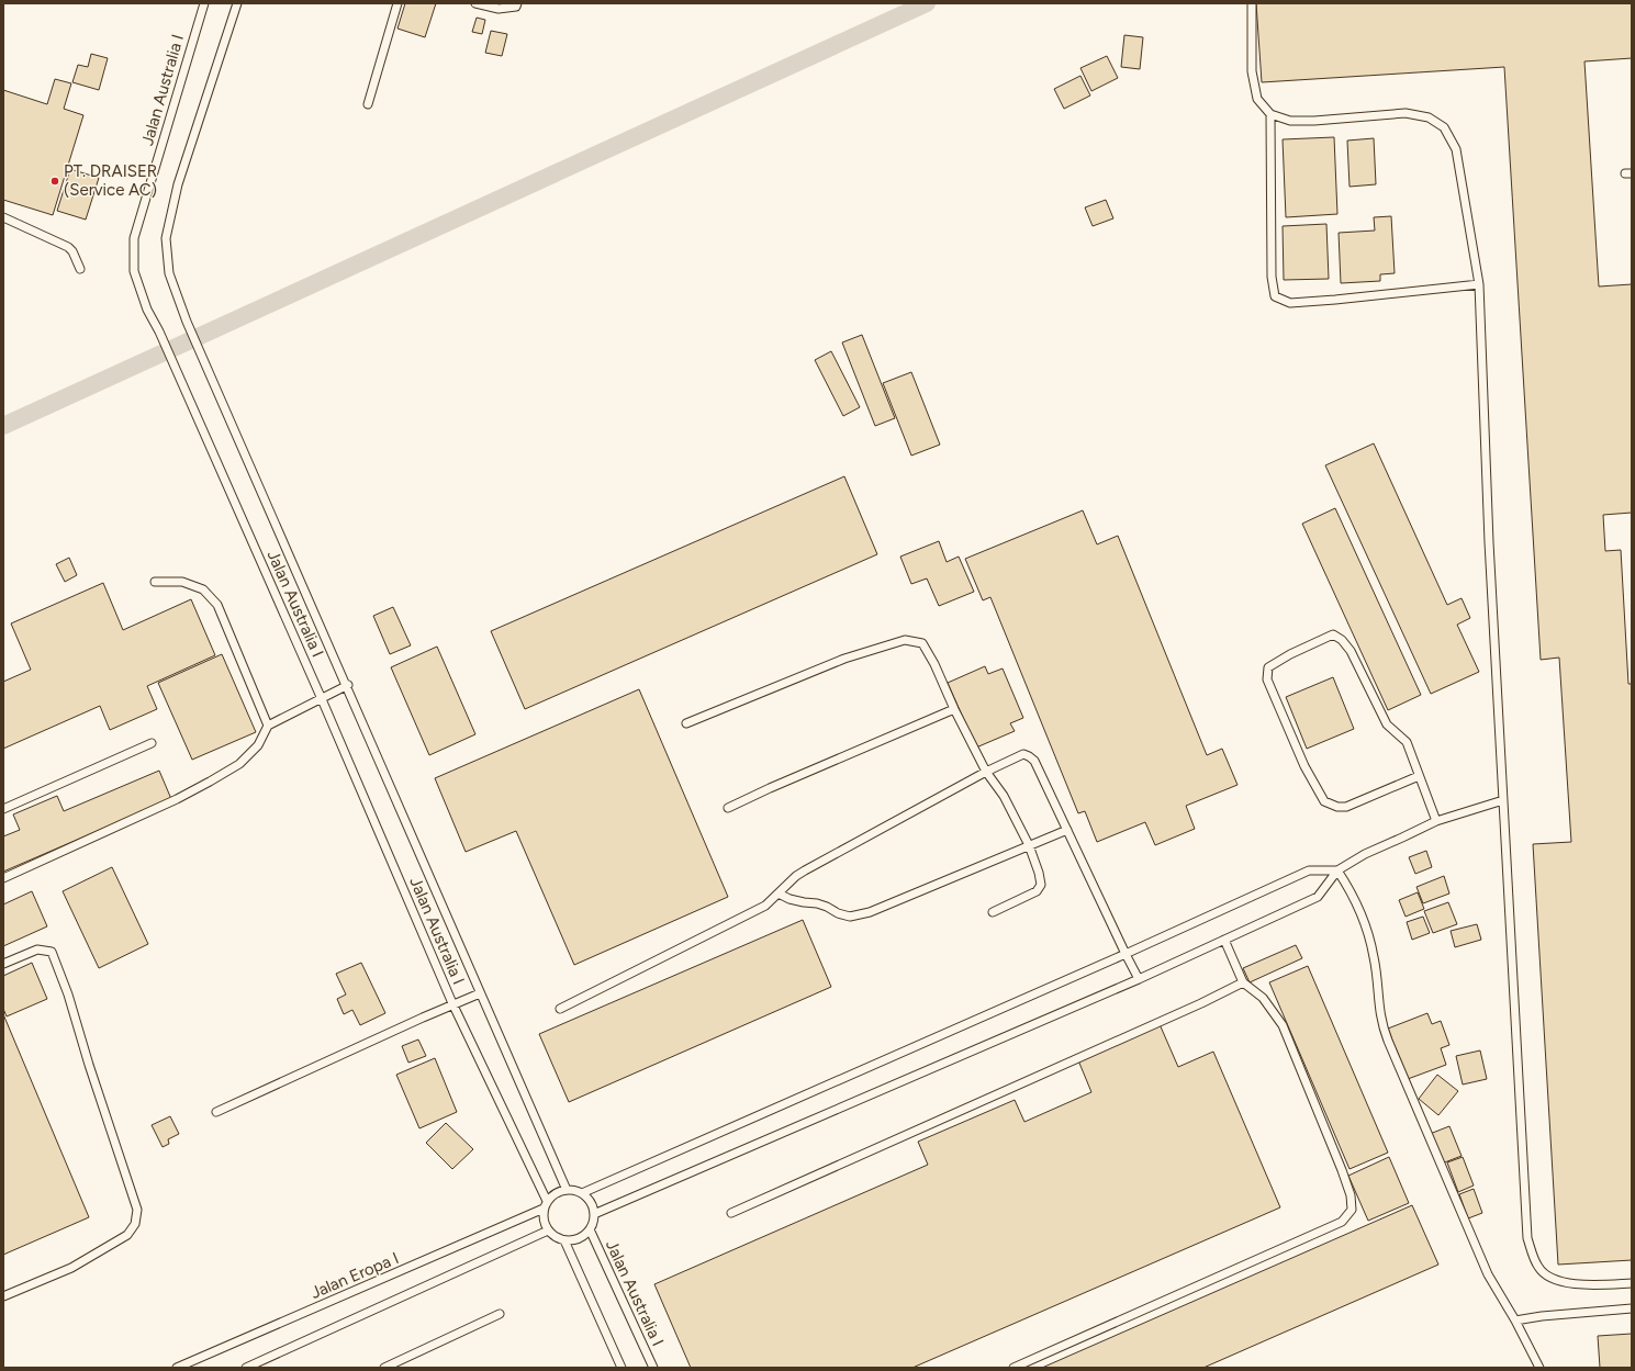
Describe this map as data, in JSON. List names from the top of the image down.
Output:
{
  "streets": {
    "lane": ["Jalan Australia I", "Jalan Eropa I"]
  },
  "crossings": [
    ["Jalan Australia I", "Jalan Eropa I"]
  ],
  "places": ["PT. DRAISER (Service AC)"]
}
